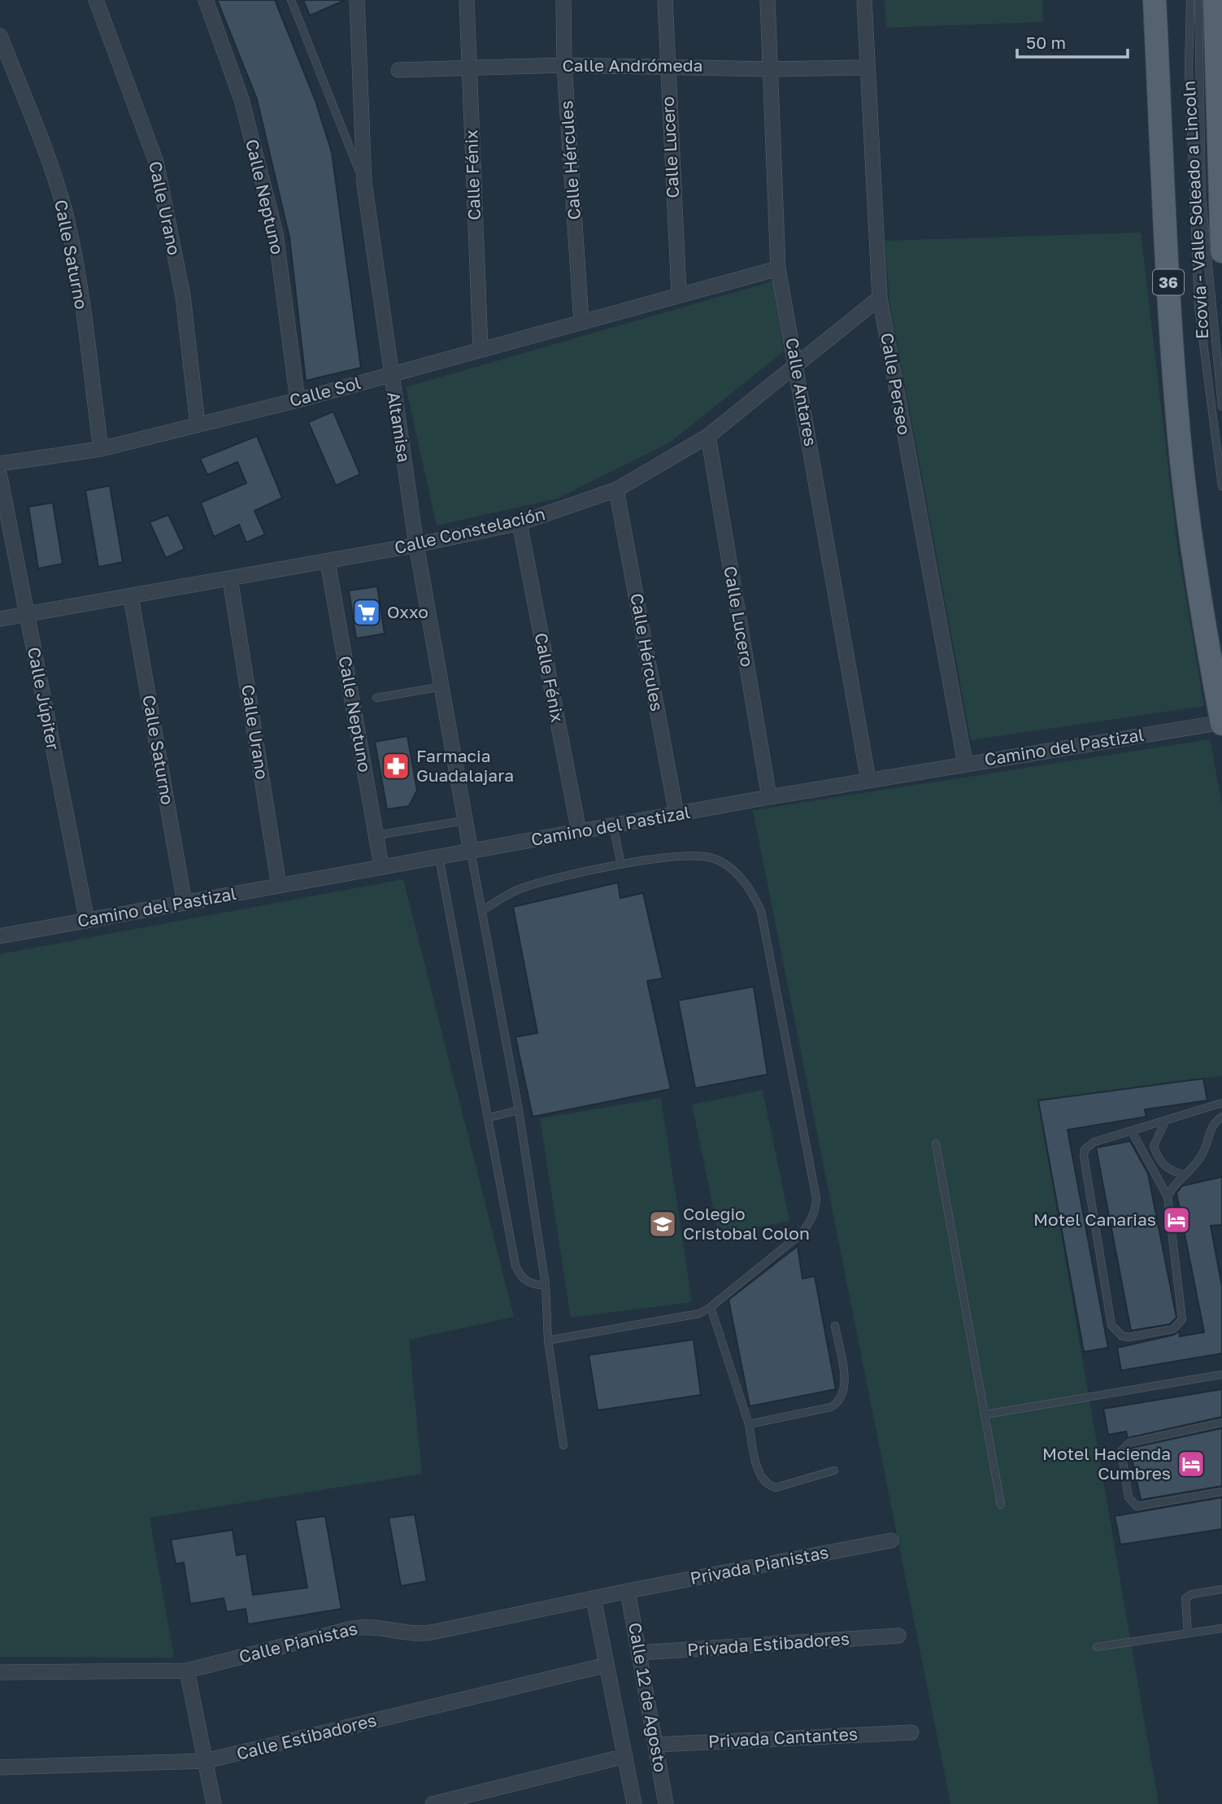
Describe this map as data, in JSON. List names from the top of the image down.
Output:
{
  "streets": {
    "main road": ["36"],
    "street": [
      "Calle Andrómeda",
      "Calle Lucero",
      "Calle Hércules",
      "Calle Fénix",
      "Calle Neptuno",
      "Calle Urano",
      "Calle Saturno",
      "Calle Perseo",
      "Calle Sol",
      "Calle Antares",
      "Altamisa",
      "Calle Constelación",
      "Calle Júpiter",
      "Camino del Pastizal",
      "Privada Pianistas",
      "Calle Pianistas",
      "Privada Estibadores",
      "Calle 12 de Agosto",
      "Calle Estibadores",
      "Privada Cantantes"
    ],
    "lane": ["Ecovía - Valle Soleado a Lincoln"]
  },
  "crossings": [
    ["Calle Andrómeda", "Calle Lucero"],
    ["Calle Andrómeda", "Calle Hércules"],
    ["Calle Andrómeda", "Calle Fénix"],
    ["Calle Andrómeda", "Calle Perseo"],
    ["Calle Andrómeda", "Calle Antares"],
    ["Calle Lucero", "Calle Sol"],
    ["Calle Lucero", "Calle Constelación"],
    ["Calle Lucero", "Camino del Pastizal"],
    ["Calle Hércules", "Calle Sol"],
    ["Calle Hércules", "Calle Constelación"],
    ["Calle Hércules", "Camino del Pastizal"],
    ["Calle Fénix", "Calle Sol"],
    ["Calle Fénix", "Calle Constelación"],
    ["Calle Fénix", "Camino del Pastizal"],
    ["Calle Neptuno", "Calle Sol"],
    ["Calle Neptuno", "Calle Constelación"],
    ["Calle Neptuno", "Camino del Pastizal"],
    ["Calle Urano", "Calle Sol"],
    ["Calle Urano", "Calle Constelación"],
    ["Calle Urano", "Camino del Pastizal"],
    ["Calle Saturno", "Calle Sol"],
    ["Calle Saturno", "Calle Constelación"],
    ["Calle Saturno", "Camino del Pastizal"],
    ["36", "Camino del Pastizal"],
    ["Calle Perseo", "Calle Constelación"],
    ["Calle Perseo", "Camino del Pastizal"],
    ["Calle Sol", "Calle Antares"],
    ["Calle Sol", "Altamisa"],
    ["Calle Antares", "Calle Constelación"],
    ["Calle Antares", "Camino del Pastizal"],
    ["Altamisa", "Calle Constelación"],
    ["Altamisa", "Camino del Pastizal"],
    ["Calle Constelación", "Calle Júpiter"],
    ["Calle Júpiter", "Camino del Pastizal"],
    ["Privada Pianistas", "Calle Pianistas"],
    ["Privada Pianistas", "Calle 12 de Agosto"],
    ["Calle Pianistas", "Calle 12 de Agosto"],
    ["Privada Estibadores", "Calle 12 de Agosto"],
    ["Calle 12 de Agosto", "Calle Estibadores"],
    ["Calle 12 de Agosto", "Privada Cantantes"]
  ],
  "places": {
    "supermarket": ["Oxxo"],
    "pharmacy": ["Farmacia Guadalajara"],
    "hotel": ["Motel Canarias", "Motel Hacienda Cumbres"],
    "school or university": ["Colegio Cristobal Colon"]
  },
  "scale_bar": "50 m"
}
